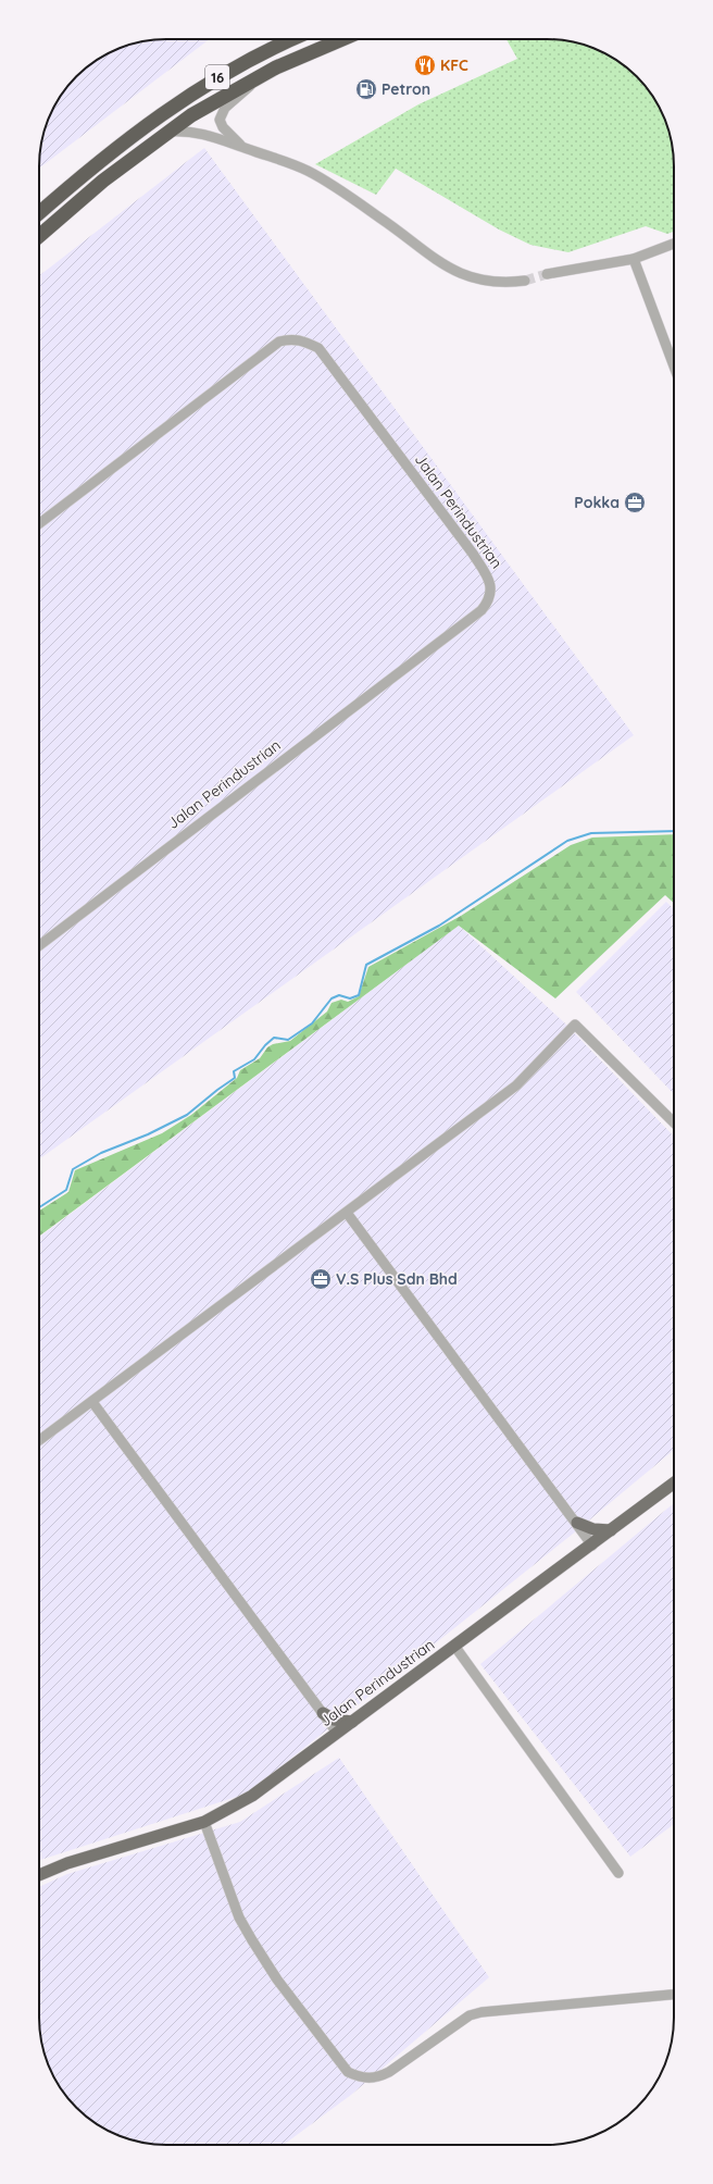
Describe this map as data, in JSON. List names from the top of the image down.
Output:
{
  "streets": {
    "highway": ["16"],
    "main road": ["Jalan Perindustrian"]
  },
  "places": {
    "restaurant": ["KFC"],
    "fuel station": ["Petron"],
    "office": ["Pokka", "V.S Plus Sdn Bhd"]
  }
}
